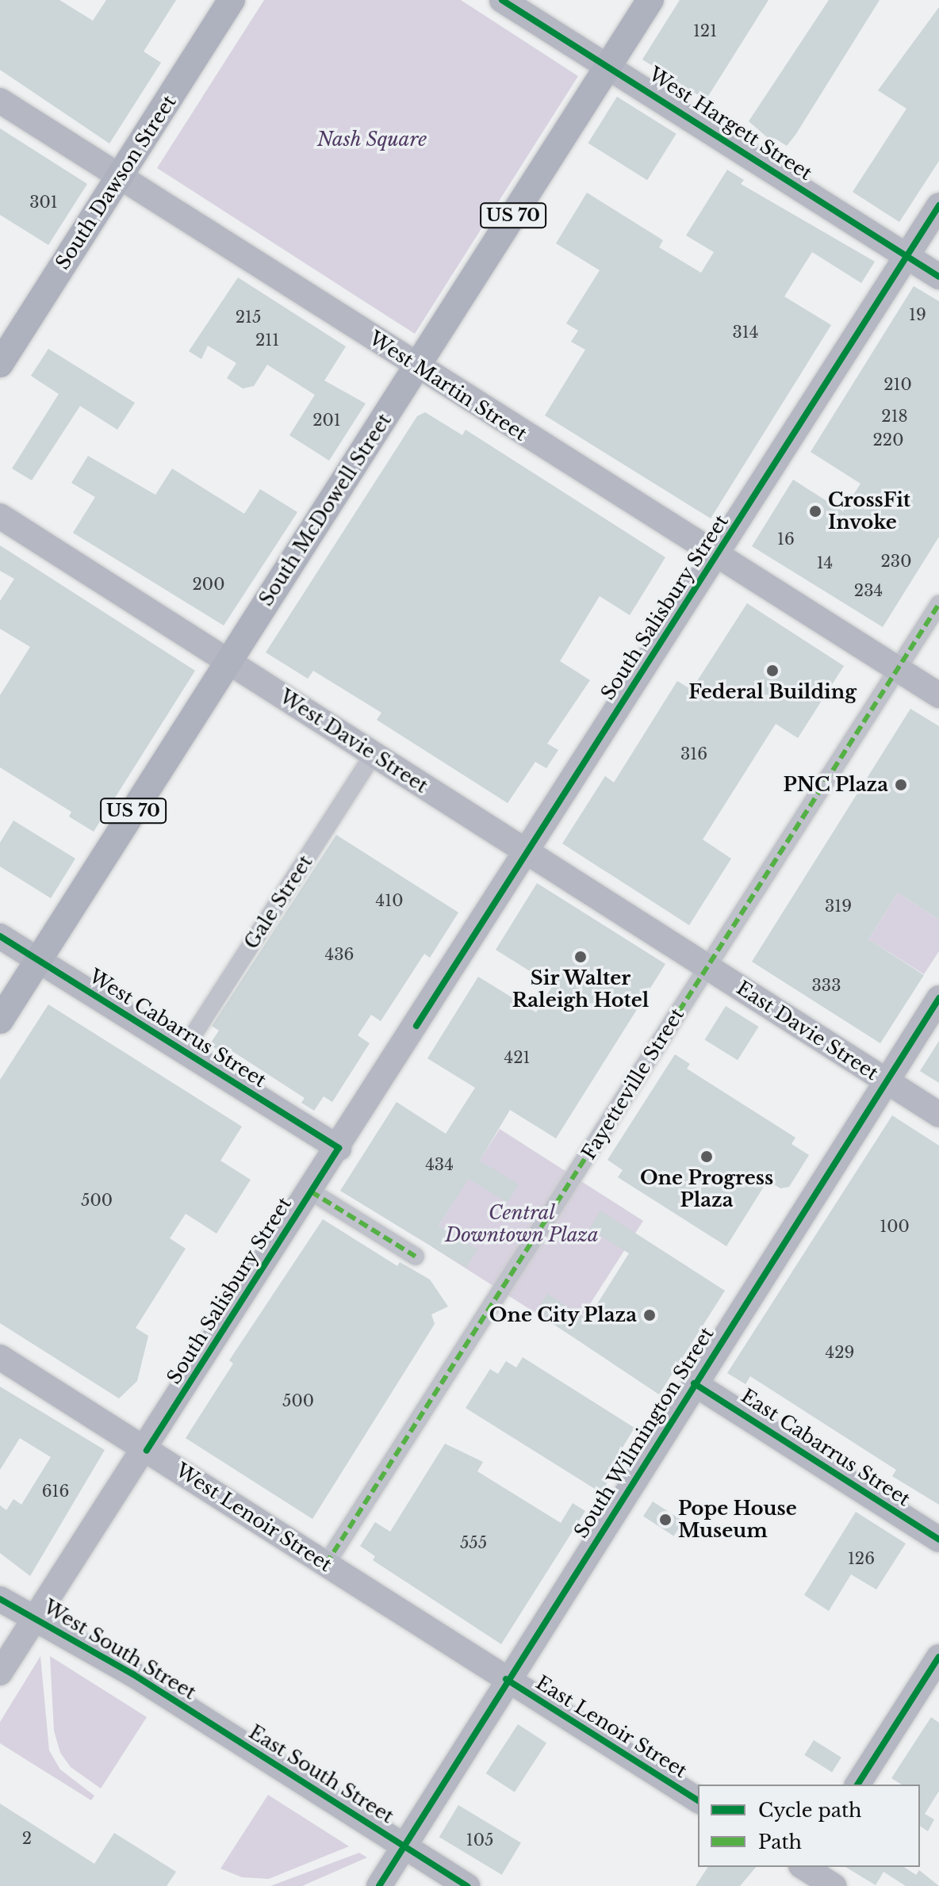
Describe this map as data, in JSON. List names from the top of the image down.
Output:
{
  "streets": {
    "main road": ["South Dawson Street", "US 70", "South McDowell Street"],
    "street": [
      "West Hargett Street",
      "West Martin Street",
      "South Salisbury Street",
      "West Davie Street",
      "Gale Street",
      "West Cabarrus Street",
      "East Davie Street",
      "Fayetteville Street",
      "South Wilmington Street",
      "East Cabarrus Street",
      "West Lenoir Street",
      "West South Street",
      "East Lenoir Street",
      "East South Street"
    ]
  },
  "crossings": [
    ["West Hargett Street", "South McDowell Street"],
    ["West Hargett Street", "South Salisbury Street"],
    ["South Dawson Street", "West Martin Street"],
    ["West Martin Street", "South McDowell Street"],
    ["West Martin Street", "South Salisbury Street"],
    ["West Martin Street", "Fayetteville Street"],
    ["South McDowell Street", "West Davie Street"],
    ["South McDowell Street", "West Cabarrus Street"],
    ["South Salisbury Street", "West Davie Street"],
    ["South Salisbury Street", "West Cabarrus Street"],
    ["South Salisbury Street", "West Lenoir Street"],
    ["South Salisbury Street", "West South Street"],
    ["West Davie Street", "Gale Street"],
    ["West Davie Street", "East Davie Street"],
    ["West Davie Street", "Fayetteville Street"],
    ["Gale Street", "West Cabarrus Street"],
    ["East Davie Street", "Fayetteville Street"],
    ["East Davie Street", "South Wilmington Street"],
    ["Fayetteville Street", "West Lenoir Street"],
    ["South Wilmington Street", "East Cabarrus Street"],
    ["South Wilmington Street", "West Lenoir Street"],
    ["South Wilmington Street", "East Lenoir Street"],
    ["South Wilmington Street", "East South Street"],
    ["West Lenoir Street", "East Lenoir Street"],
    ["West South Street", "East South Street"]
  ],
  "parks": ["Nash Square", "Central Downtown Plaza"],
  "places": [
    "CrossFit Invoke",
    "Federal Building",
    "PNC Plaza",
    "Sir Walter Raleigh Hotel",
    "One Progress Plaza",
    "One City Plaza",
    "Pope House Museum"
  ],
  "house_numbers": [
    "121",
    "301",
    "19",
    "215",
    "314",
    "211",
    "210",
    "218",
    "201",
    "220",
    "16",
    "230",
    "14",
    "200",
    "234",
    "316",
    "410",
    "319",
    "436",
    "333",
    "421",
    "434",
    "500",
    "100",
    "429",
    "500",
    "616",
    "555",
    "126",
    "2",
    "105"
  ],
  "legend": ["Cycle path", "Path"]
}
